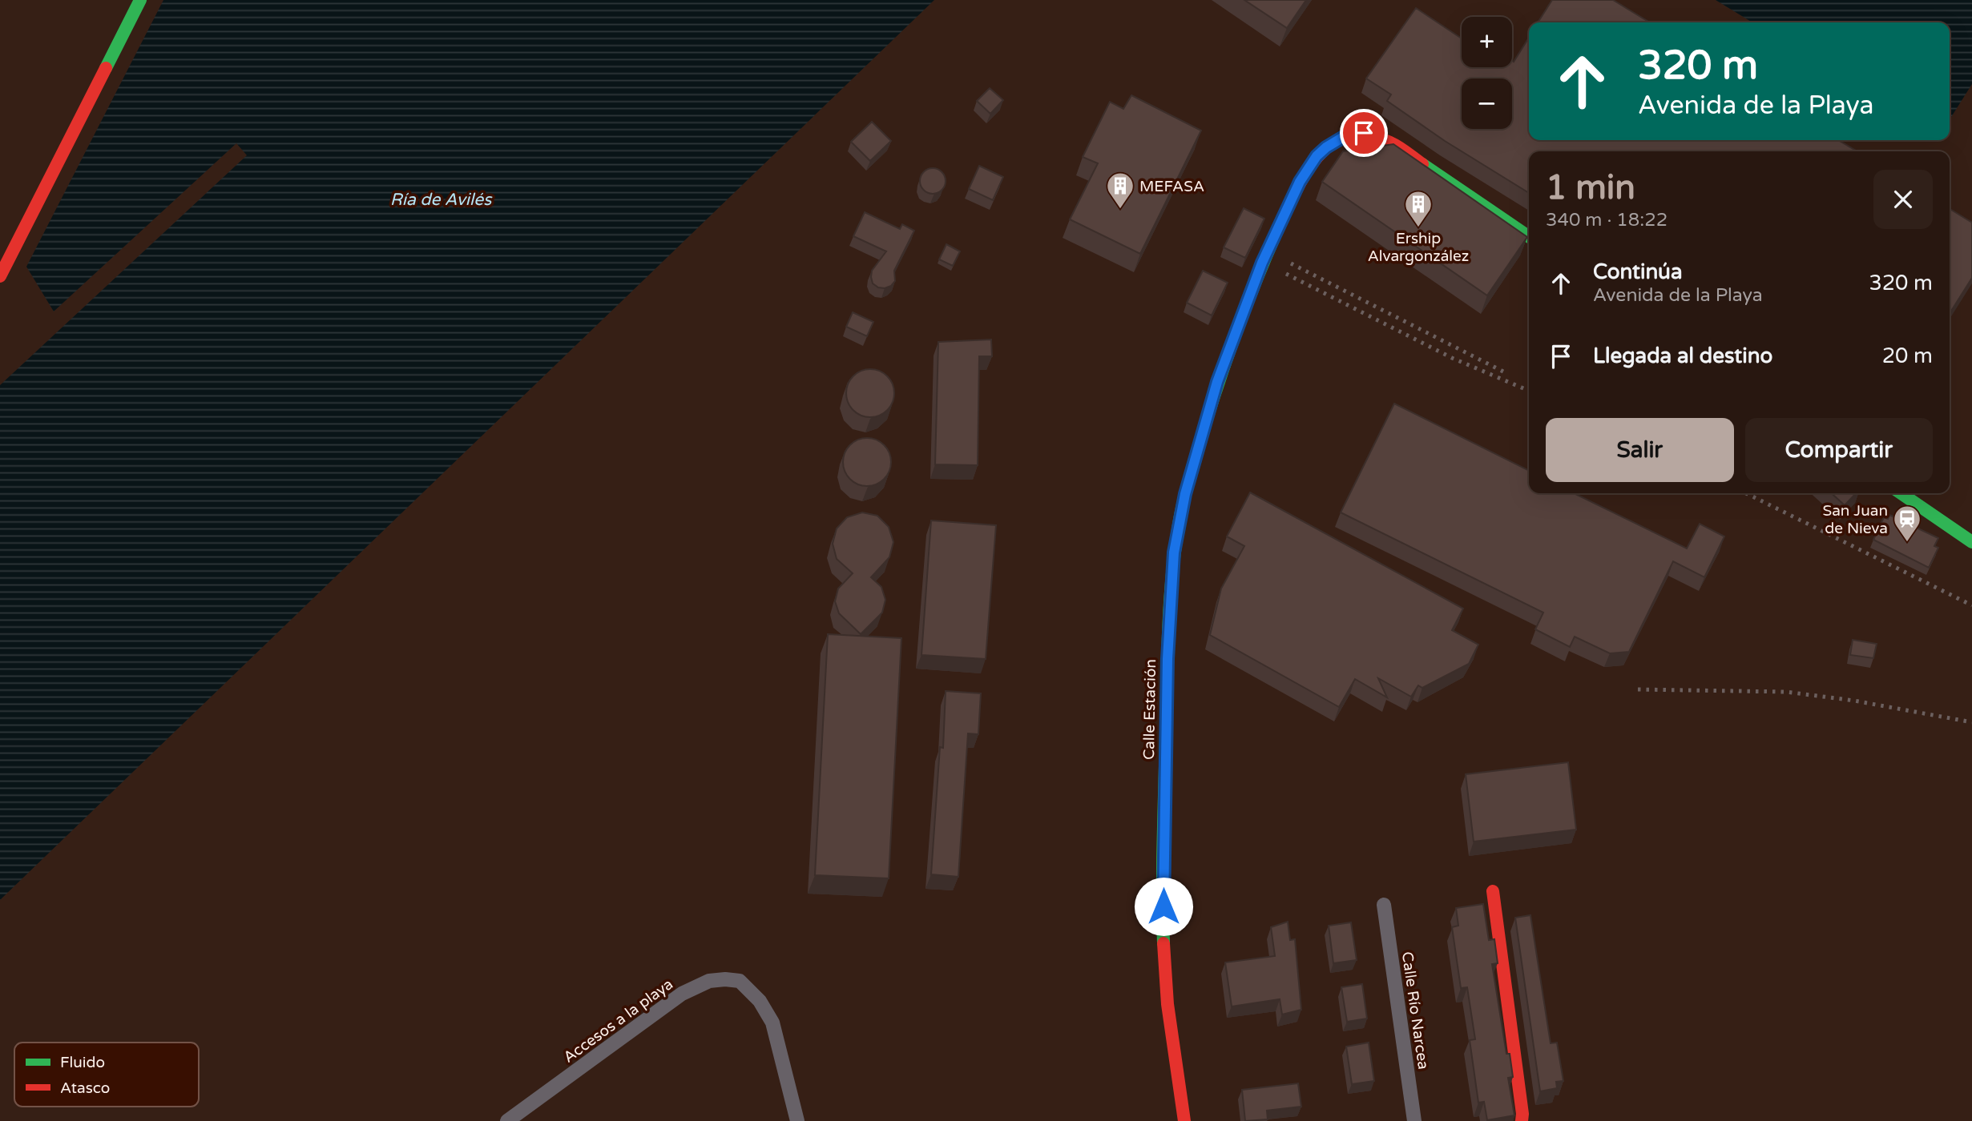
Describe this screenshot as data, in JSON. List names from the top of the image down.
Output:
{
  "streets": {
    "street": ["Calle Estación", "Calle Río Narcea", "Accesos a la playa"]
  },
  "water": ["Ría de Avilés"],
  "places": {
    "building": ["MEFASA", "Ership Alvargonzález"],
    "station": ["San Juan de Nieva"]
  },
  "legend": ["Fluido", "Atasco"],
  "page": {
    "map_buttons": ["+", "−"],
    "turn": ["320 m", "Avenida de la Playa"],
    "heading": ["1 min", "340 m · 18:22"],
    "list": [
      {
        "name": "Continúa",
        "note": "Avenida de la Playa",
        "value": "320 m"
      },
      {
        "name": "Llegada al destino",
        "value": "20 m"
      }
    ],
    "buttons": ["Salir", "Compartir"]
  }
}
